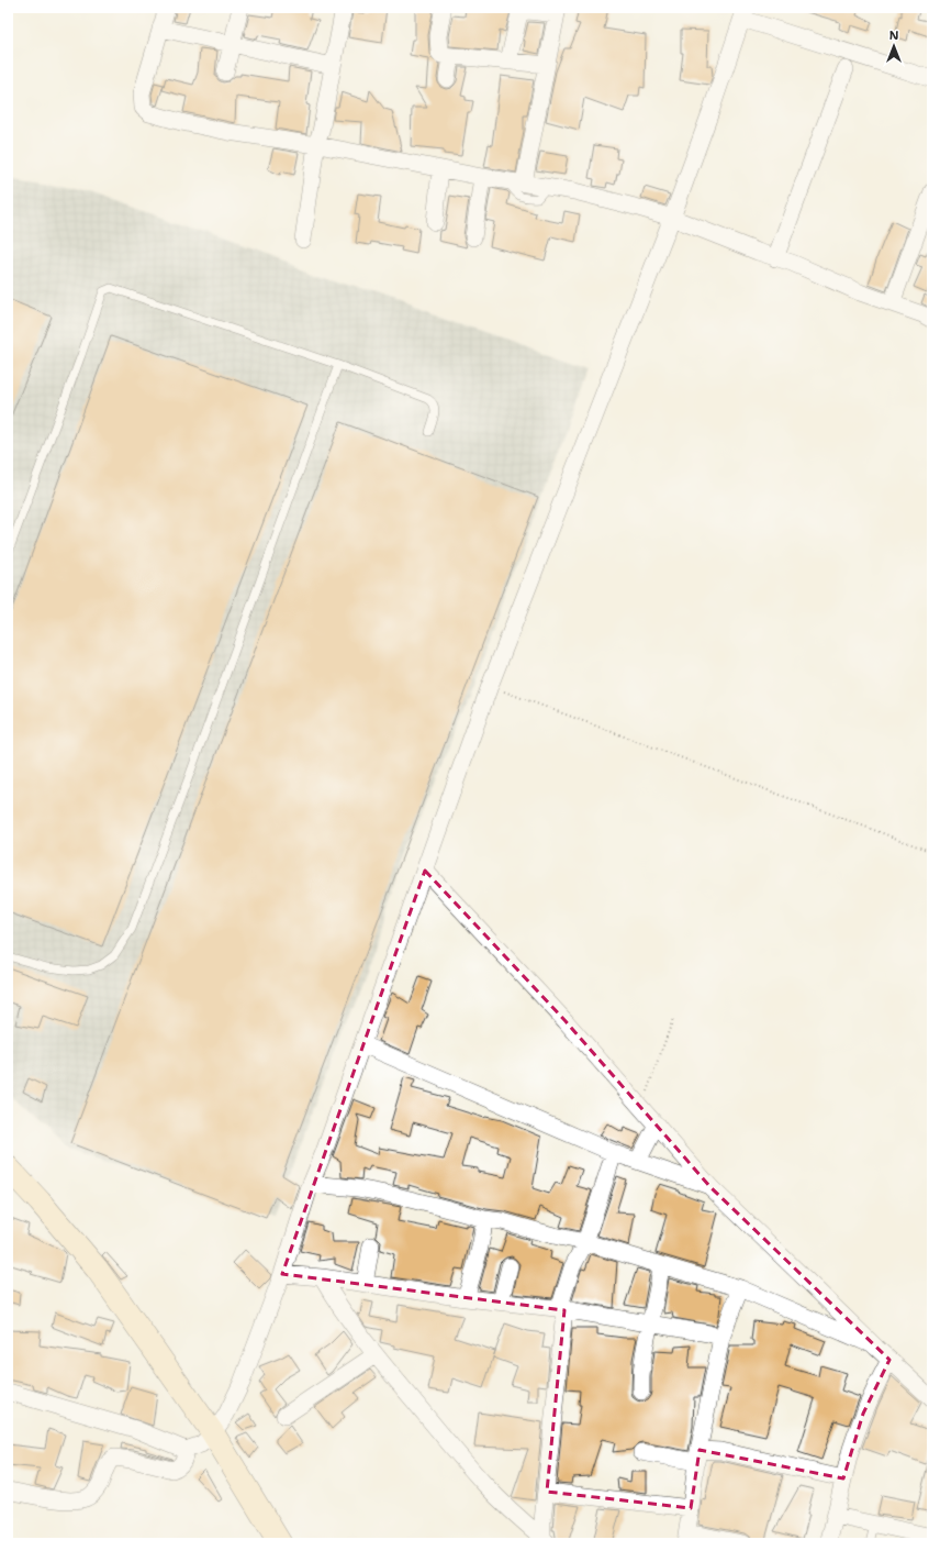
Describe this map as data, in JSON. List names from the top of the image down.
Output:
{
  "north": "top"
}
